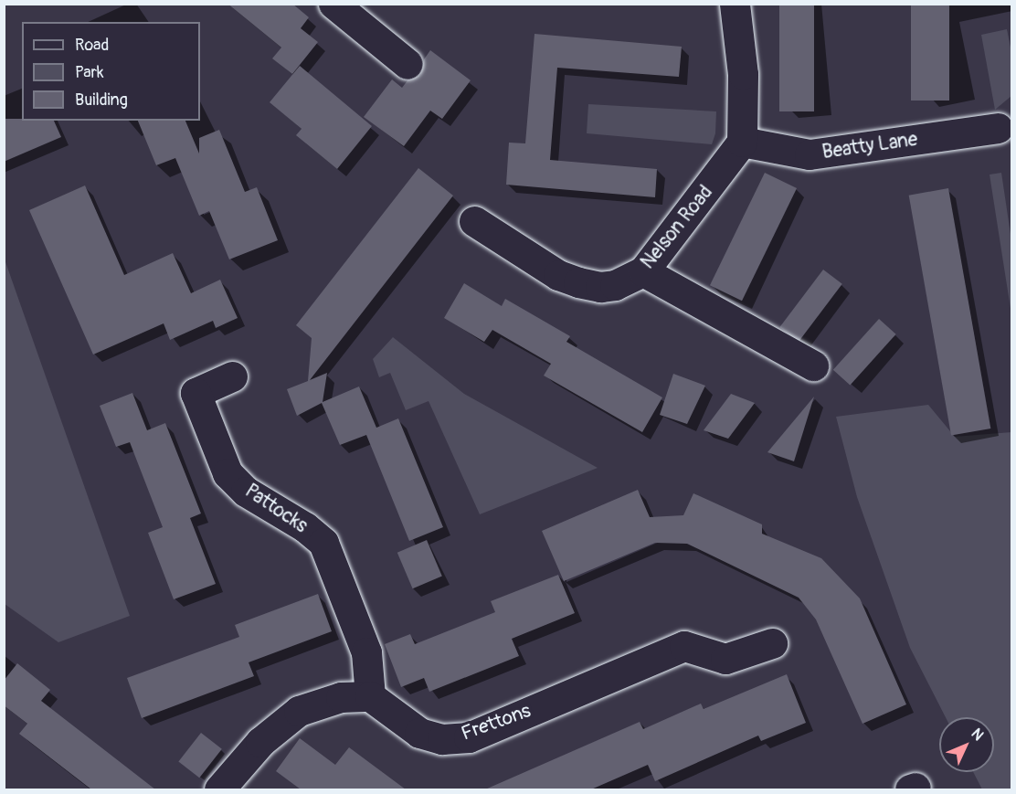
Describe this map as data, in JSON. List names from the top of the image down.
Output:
{
  "streets": {
    "street": [
      "Beatty Lane",
      "Nelson Road",
      "Pattocks",
      "Frettons"
    ]
  },
  "crossings": [
    ["Beatty Lane", "Nelson Road"],
    ["Pattocks", "Frettons"]
  ],
  "legend": ["Road", "Park", "Building"],
  "north": "top right"
}
